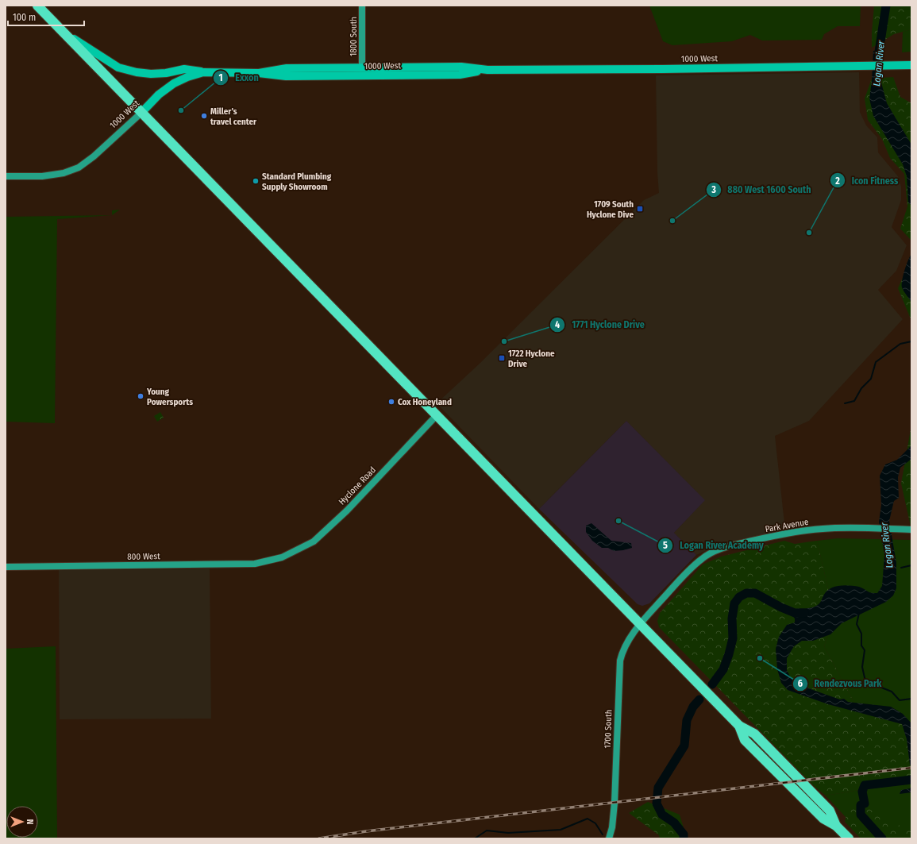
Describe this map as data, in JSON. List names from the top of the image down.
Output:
{
  "streets": {
    "main road": ["1000 West"],
    "street": [
      "1800 South",
      "Hyclone Road",
      "Park Avenue",
      "800 West",
      "1700 South"
    ]
  },
  "crossings": [
    ["1800 South", "1000 West"],
    ["Hyclone Road", "800 West"],
    ["Park Avenue", "1700 South"]
  ],
  "water": ["Logan River"],
  "places": {
    "other": [
      "Exxon",
      "Miller's travel center",
      "Standard Plumbing Supply Showroom",
      "880 West 1600 South",
      "Icon Fitness",
      "1771 Hyclone Drive",
      "Young Powersports",
      "Cox Honeyland",
      "Logan River Academy",
      "Rendezvous Park"
    ],
    "transit": ["1709 South Hyclone Dive", "1722 Hyclone Drive"]
  },
  "scale_bar": "100 m",
  "north": "right"
}
